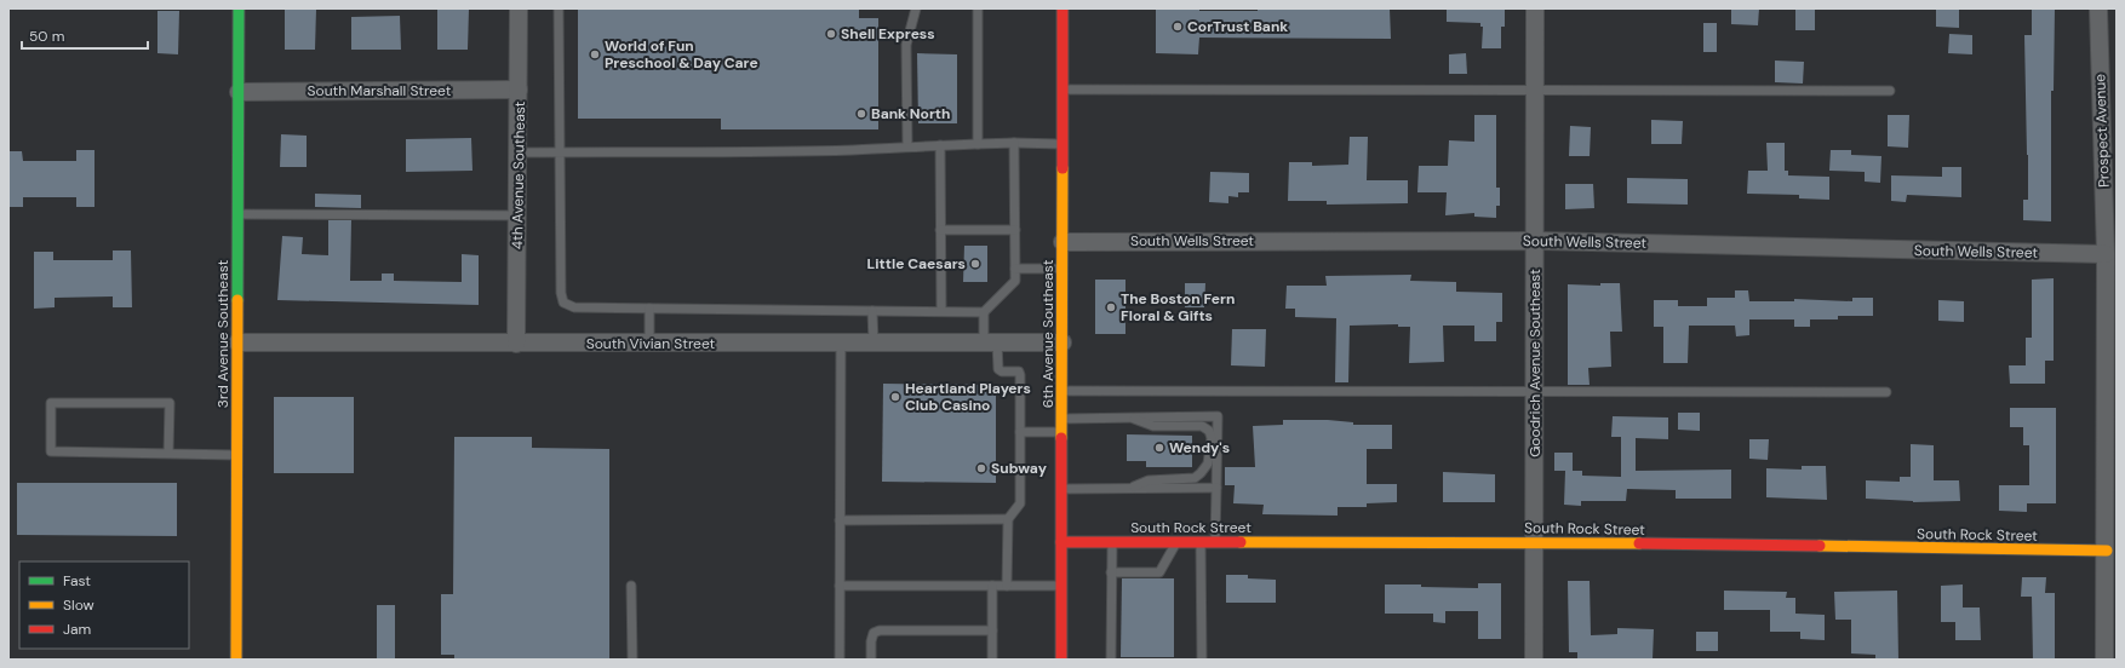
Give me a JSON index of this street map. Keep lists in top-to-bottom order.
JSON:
{
  "streets": {
    "main road": ["3rd Avenue Southeast", "6th Avenue Southeast", "South Rock Street"],
    "street": [
      "South Marshall Street",
      "Prospect Avenue",
      "4th Avenue Southeast",
      "South Wells Street",
      "South Vivian Street",
      "Goodrich Avenue Southeast"
    ]
  },
  "crossings": [
    ["South Marshall Street", "4th Avenue Southeast"],
    ["South Marshall Street", "3rd Avenue Southeast"],
    ["Prospect Avenue", "South Wells Street"],
    ["Prospect Avenue", "South Rock Street"],
    ["4th Avenue Southeast", "South Vivian Street"],
    ["South Wells Street", "6th Avenue Southeast"],
    ["South Wells Street", "Goodrich Avenue Southeast"],
    ["3rd Avenue Southeast", "South Vivian Street"],
    ["6th Avenue Southeast", "South Vivian Street"],
    ["6th Avenue Southeast", "South Rock Street"],
    ["Goodrich Avenue Southeast", "South Rock Street"]
  ],
  "places": [
    "CorTrust Bank",
    "Shell Express",
    "World of Fun Preschool & Day Care",
    "Bank North",
    "Little Caesars",
    "The Boston Fern Floral & Gifts",
    "Heartland Players Club Casino",
    "Wendy's",
    "Subway"
  ],
  "legend": ["Fast", "Slow", "Jam"],
  "scale_bar": "50 m"
}
